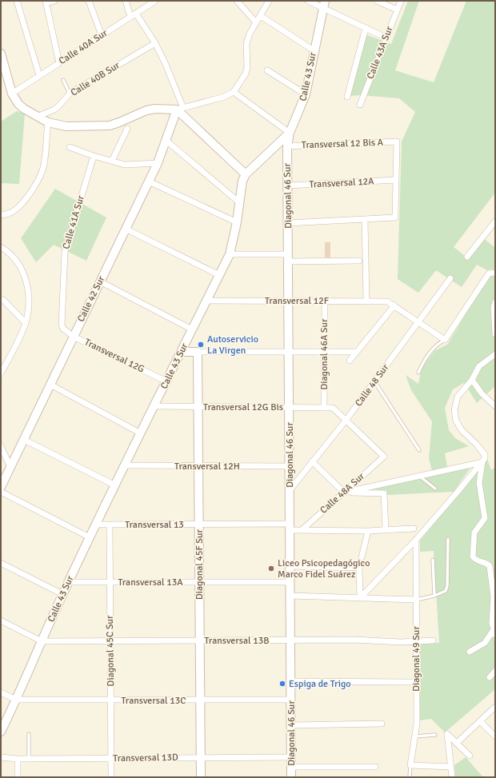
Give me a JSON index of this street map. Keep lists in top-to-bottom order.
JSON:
{
  "streets": {
    "street": [
      "Calle 40A Sur",
      "Calle 43A Sur",
      "Calle 43 Sur",
      "Calle 40B Sur",
      "Transversal 12 Bis A",
      "Transversal 12A",
      "Diagonal 46 Sur",
      "Calle 41A Sur",
      "Calle 42 Sur",
      "Transversal 12F",
      "Diagonal 46A Sur",
      "Transversal 12G",
      "Calle 48 Sur",
      "Transversal 12G Bis",
      "Transversal 12H",
      "Calle 48A Sur",
      "Transversal 13",
      "Diagonal 45F Sur",
      "Transversal 13A",
      "Transversal 13B",
      "Diagonal 45C Sur",
      "Diagonal 49 Sur",
      "Transversal 13C",
      "Transversal 13D"
    ]
  },
  "crossings": [
    ["Calle 43 Sur", "Transversal 12 Bis A"],
    ["Calle 43 Sur", "Diagonal 46 Sur"],
    ["Calle 43 Sur", "Transversal 12F"],
    ["Calle 43 Sur", "Transversal 12G"],
    ["Calle 43 Sur", "Transversal 12G Bis"],
    ["Calle 43 Sur", "Transversal 12H"],
    ["Calle 43 Sur", "Transversal 13"],
    ["Calle 43 Sur", "Transversal 13A"],
    ["Calle 43 Sur", "Transversal 13B"],
    ["Calle 43 Sur", "Transversal 13C"],
    ["Transversal 12 Bis A", "Transversal 12A"],
    ["Transversal 12 Bis A", "Diagonal 46 Sur"],
    ["Transversal 12A", "Diagonal 46 Sur"],
    ["Diagonal 46 Sur", "Transversal 12F"],
    ["Diagonal 46 Sur", "Calle 48 Sur"],
    ["Diagonal 46 Sur", "Transversal 12G Bis"],
    ["Diagonal 46 Sur", "Transversal 12H"],
    ["Diagonal 46 Sur", "Transversal 13"],
    ["Diagonal 46 Sur", "Transversal 13A"],
    ["Diagonal 46 Sur", "Transversal 13B"],
    ["Diagonal 46 Sur", "Transversal 13C"],
    ["Diagonal 46 Sur", "Transversal 13D"],
    ["Calle 41A Sur", "Transversal 12G"],
    ["Calle 42 Sur", "Transversal 12G"],
    ["Transversal 12F", "Diagonal 46A Sur"],
    ["Diagonal 46A Sur", "Transversal 12G Bis"],
    ["Calle 48 Sur", "Transversal 12G Bis"],
    ["Calle 48 Sur", "Calle 48A Sur"],
    ["Transversal 12G Bis", "Calle 48A Sur"],
    ["Transversal 12G Bis", "Diagonal 45F Sur"],
    ["Transversal 12H", "Diagonal 45F Sur"],
    ["Calle 48A Sur", "Transversal 13"],
    ["Transversal 13", "Diagonal 45F Sur"],
    ["Transversal 13", "Diagonal 45C Sur"],
    ["Diagonal 45F Sur", "Transversal 13A"],
    ["Diagonal 45F Sur", "Transversal 13B"],
    ["Diagonal 45F Sur", "Transversal 13C"],
    ["Diagonal 45F Sur", "Transversal 13D"],
    ["Transversal 13A", "Diagonal 45C Sur"],
    ["Transversal 13B", "Diagonal 45C Sur"],
    ["Transversal 13B", "Diagonal 49 Sur"],
    ["Diagonal 45C Sur", "Transversal 13C"],
    ["Diagonal 45C Sur", "Transversal 13D"]
  ],
  "places": ["Autoservicio La Virgen", "Liceo Psicopedagógico Marco Fidel Suárez", "Espiga de Trigo"]
}
